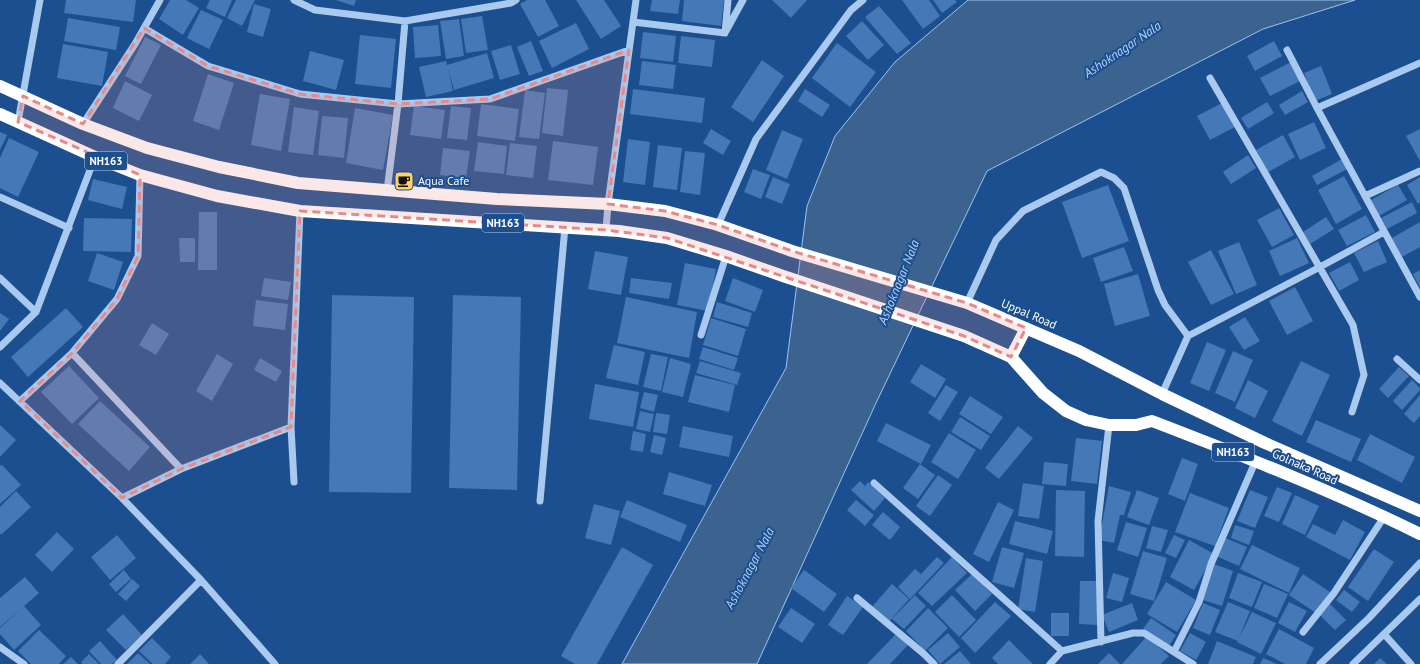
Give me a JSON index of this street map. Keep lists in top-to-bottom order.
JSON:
{
  "streets": {
    "highway": ["NH163", "Uppal Road", "Golnaka Road"]
  },
  "crossings": [
    ["NH163", "Uppal Road"],
    ["NH163", "Golnaka Road"],
    ["Uppal Road", "Golnaka Road"]
  ],
  "water": ["Ashoknagar Nala"],
  "places": {
    "cafe": ["Aqua Cafe"]
  }
}
